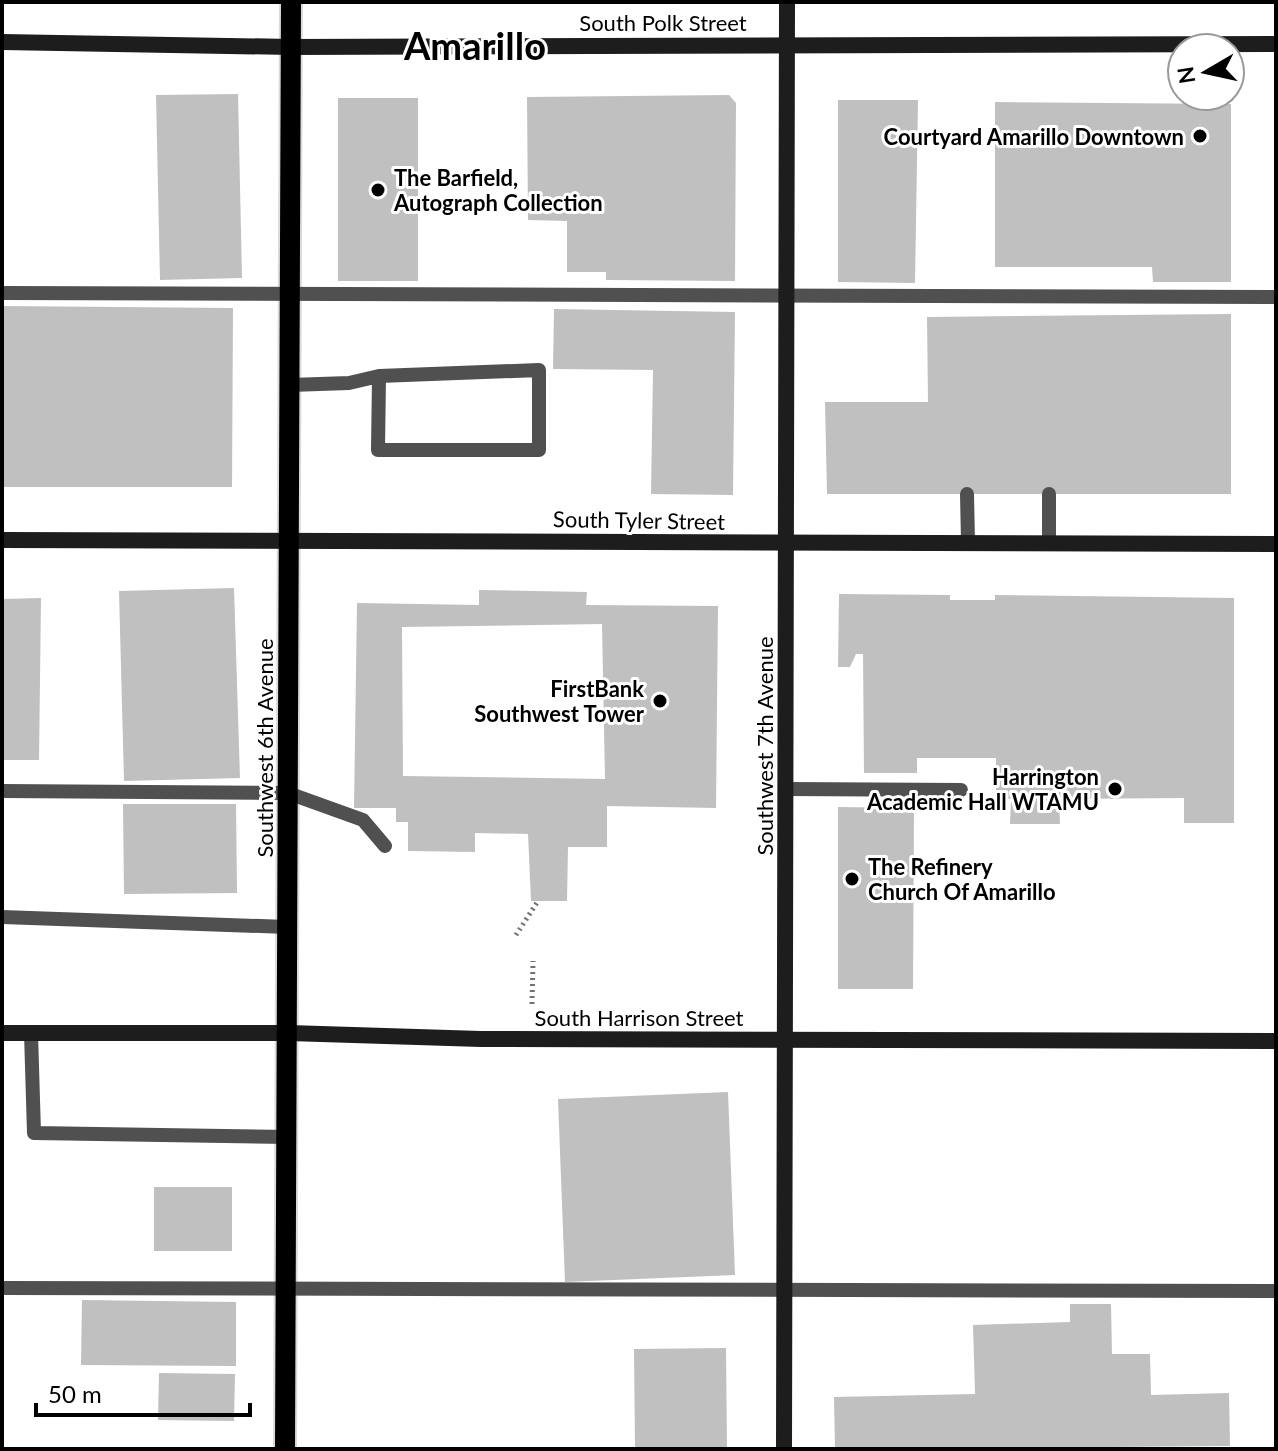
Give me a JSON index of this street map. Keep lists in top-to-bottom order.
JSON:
{
  "streets": {
    "main road": ["Southwest 6th Avenue"],
    "street": [
      "South Polk Street",
      "South Tyler Street",
      "Southwest 7th Avenue",
      "South Harrison Street"
    ]
  },
  "crossings": [
    ["South Polk Street", "Southwest 7th Avenue"],
    ["South Polk Street", "Southwest 6th Avenue"],
    ["South Tyler Street", "Southwest 7th Avenue"],
    ["South Tyler Street", "Southwest 6th Avenue"],
    ["Southwest 7th Avenue", "South Harrison Street"],
    ["Southwest 6th Avenue", "South Harrison Street"]
  ],
  "districts": ["Amarillo"],
  "places": [
    "Courtyard Amarillo Downtown",
    "The Barfield, Autograph Collection",
    "FirstBank Southwest Tower",
    "Harrington Academic Hall WTAMU",
    "The Refinery Church Of Amarillo"
  ],
  "scale_bar": "50 m",
  "north": "left"
}
